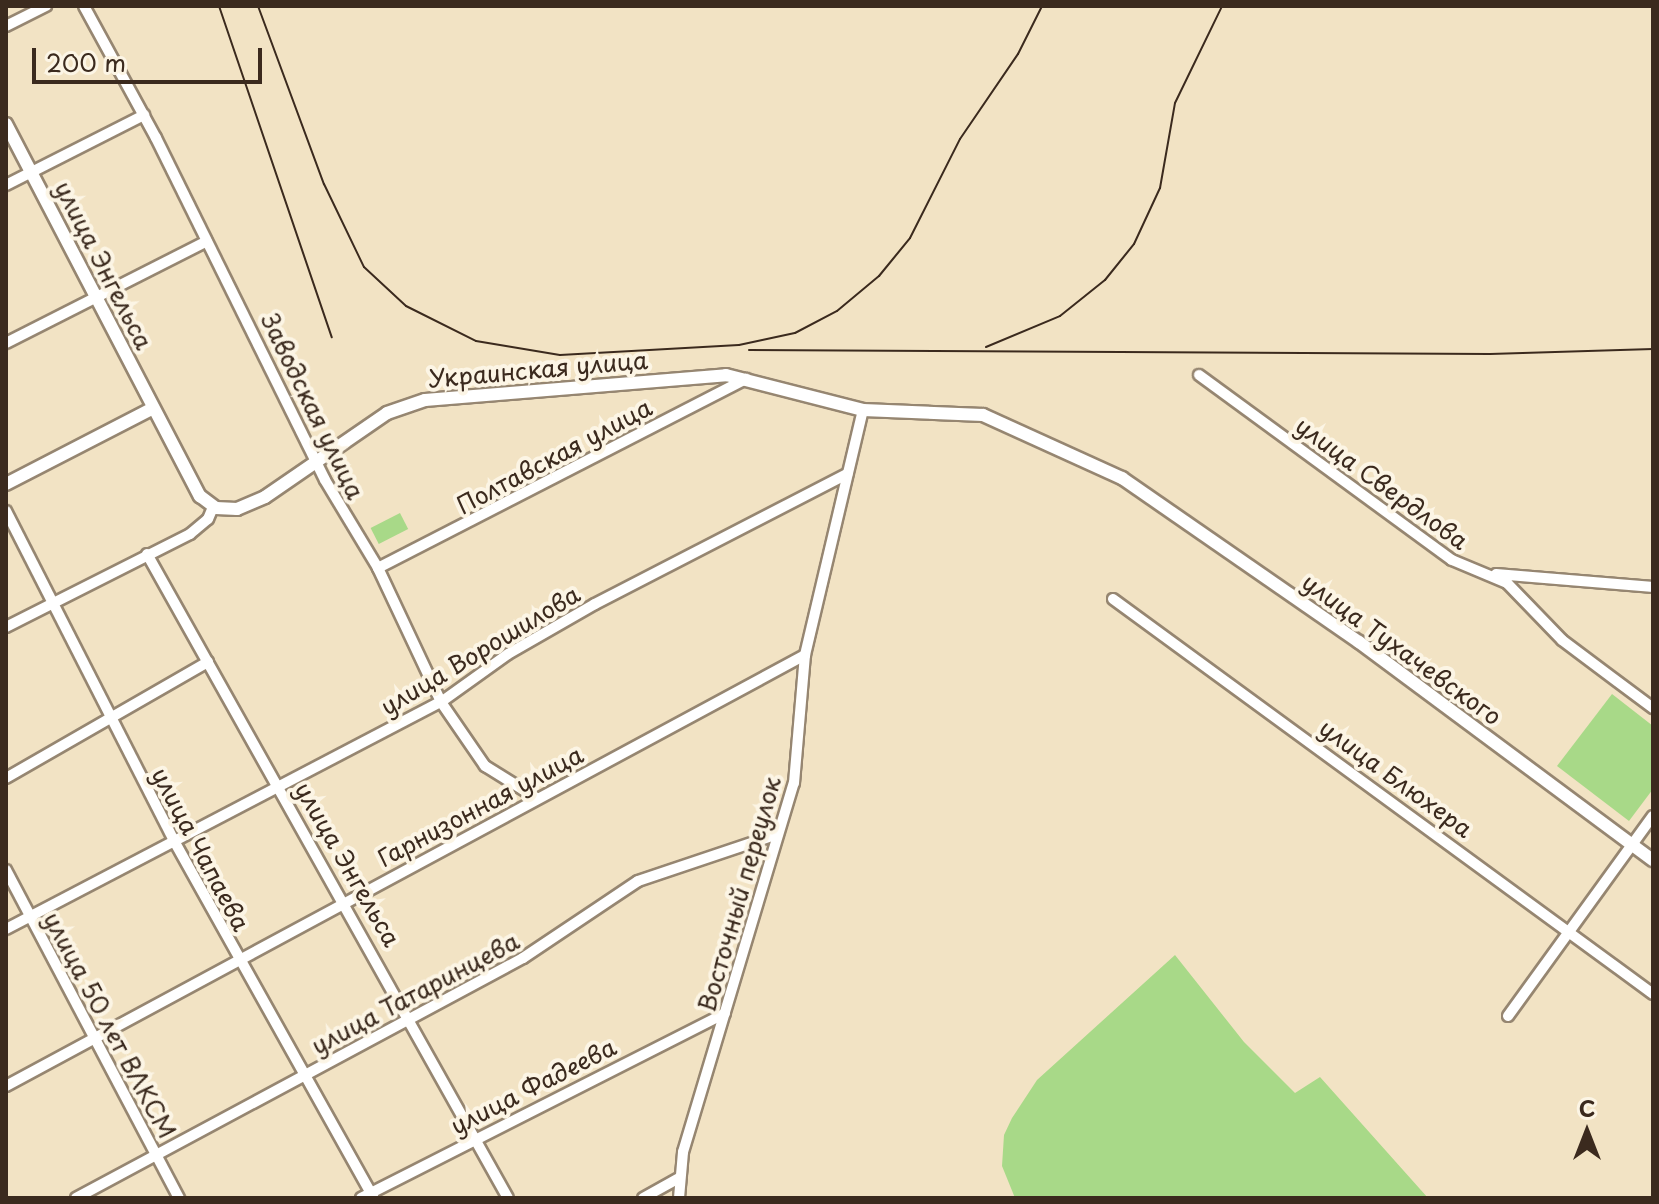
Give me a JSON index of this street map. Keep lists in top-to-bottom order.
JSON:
{
  "streets": {
    "main road": ["улица Энгельса", "Украинская улица", "улица Тухачевского"],
    "street": [
      "Заводская улица",
      "Полтавская улица",
      "улица Свердлова",
      "улица Ворошилова",
      "улица Блюхера",
      "Гарнизонная улица",
      "улица Чапаева",
      "Восточный переулок",
      "улица Татаринцева",
      "улица 50 лет ВЛКСМ",
      "улица Фадеева"
    ]
  },
  "crossings": [
    ["улица Энгельса", "Украинская улица"],
    ["улица Энгельса", "улица Ворошилова"],
    ["улица Энгельса", "Гарнизонная улица"],
    ["улица Энгельса", "улица Татаринцева"],
    ["улица Энгельса", "улица Фадеева"],
    ["Украинская улица", "Заводская улица"],
    ["Украинская улица", "Полтавская улица"],
    ["Украинская улица", "улица Тухачевского"],
    ["Украинская улица", "Восточный переулок"],
    ["Заводская улица", "Полтавская улица"],
    ["Заводская улица", "улица Ворошилова"],
    ["Заводская улица", "Гарнизонная улица"],
    ["улица Ворошилова", "улица Чапаева"],
    ["улица Ворошилова", "Восточный переулок"],
    ["улица Ворошилова", "улица 50 лет ВЛКСМ"],
    ["Гарнизонная улица", "улица Чапаева"],
    ["Гарнизонная улица", "Восточный переулок"],
    ["Гарнизонная улица", "улица 50 лет ВЛКСМ"],
    ["улица Чапаева", "улица Татаринцева"],
    ["улица Чапаева", "улица Фадеева"],
    ["Восточный переулок", "улица Татаринцева"],
    ["Восточный переулок", "улица Фадеева"],
    ["улица Татаринцева", "улица 50 лет ВЛКСМ"]
  ],
  "scale_bar": "200 m",
  "north": "top"
}
